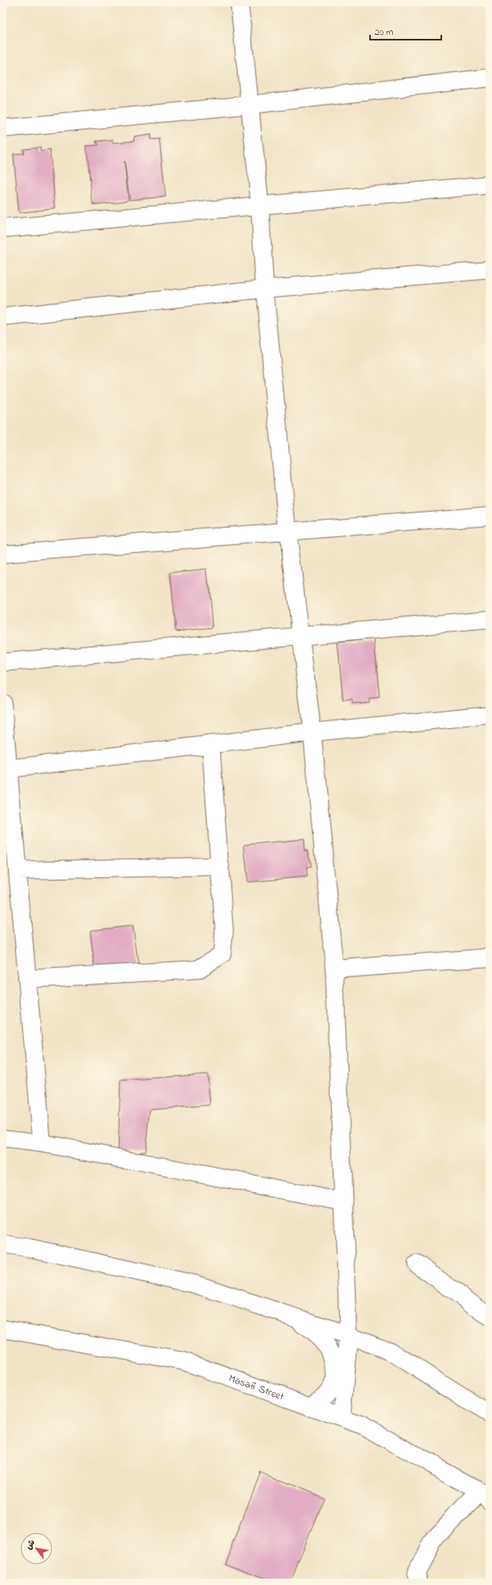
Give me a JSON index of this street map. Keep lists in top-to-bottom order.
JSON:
{
  "streets": {
    "street": ["Masafi Street"]
  },
  "scale_bar": "20 m",
  "north": "top left"
}
